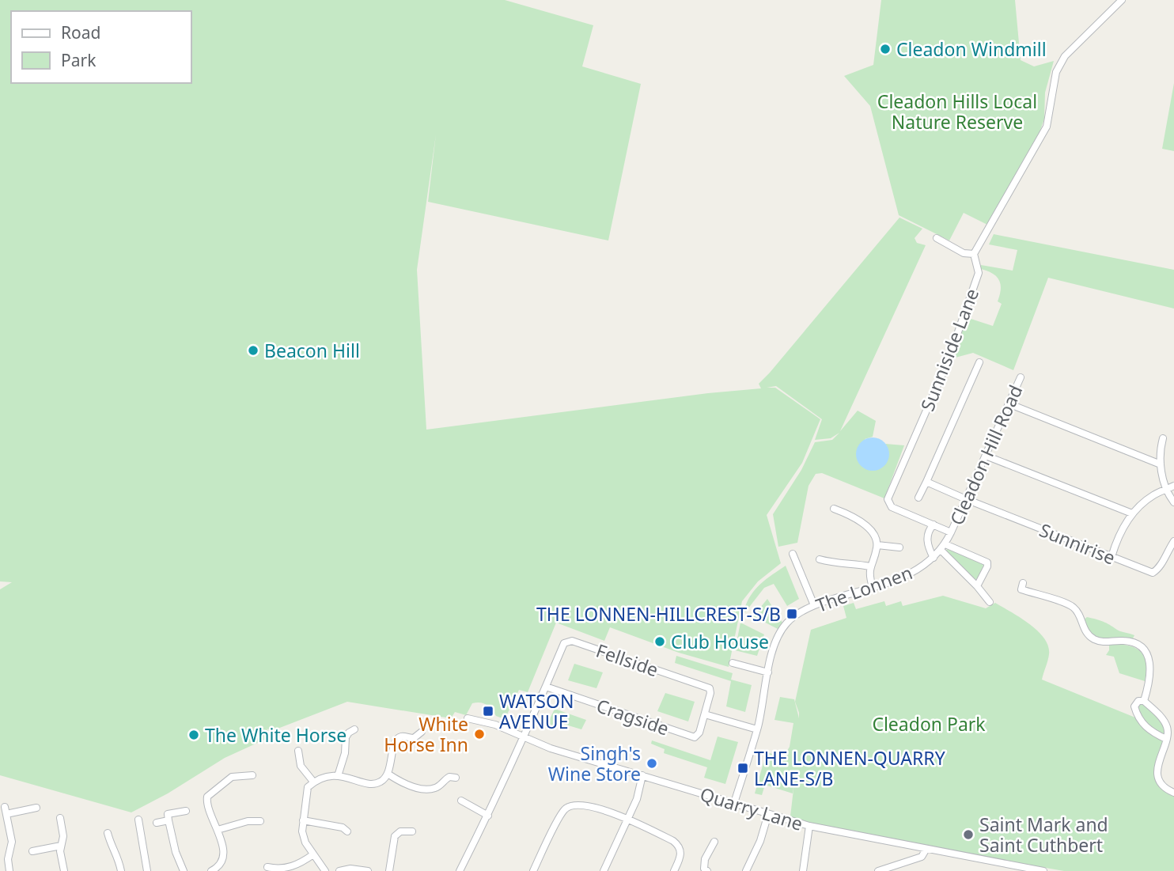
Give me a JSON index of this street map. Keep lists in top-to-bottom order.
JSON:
{
  "streets": {
    "street": [
      "Sunniside Lane",
      "Cleadon Hill Road",
      "Sunnirise",
      "The Lonnen",
      "Fellside",
      "Cragside",
      "Quarry Lane"
    ]
  },
  "crossings": [
    ["Sunniside Lane", "Cleadon Hill Road"],
    ["Sunniside Lane", "The Lonnen"],
    ["Cleadon Hill Road", "Sunnirise"],
    ["Cleadon Hill Road", "The Lonnen"],
    ["The Lonnen", "Quarry Lane"],
    ["Fellside", "Cragside"]
  ],
  "parks": ["Cleadon Hills Local Nature Reserve", "Cleadon Park"],
  "places": {
    "other": [
      "Cleadon Windmill",
      "Beacon Hill",
      "Club House",
      "White Horse Inn",
      "The White Horse",
      "Singh's Wine Store",
      "Saint Mark and Saint Cuthbert"
    ],
    "transit": ["THE LONNEN-HILLCREST-S/B", "WATSON AVENUE", "THE LONNEN-QUARRY LANE-S/B"]
  },
  "legend": ["Road", "Park"]
}
